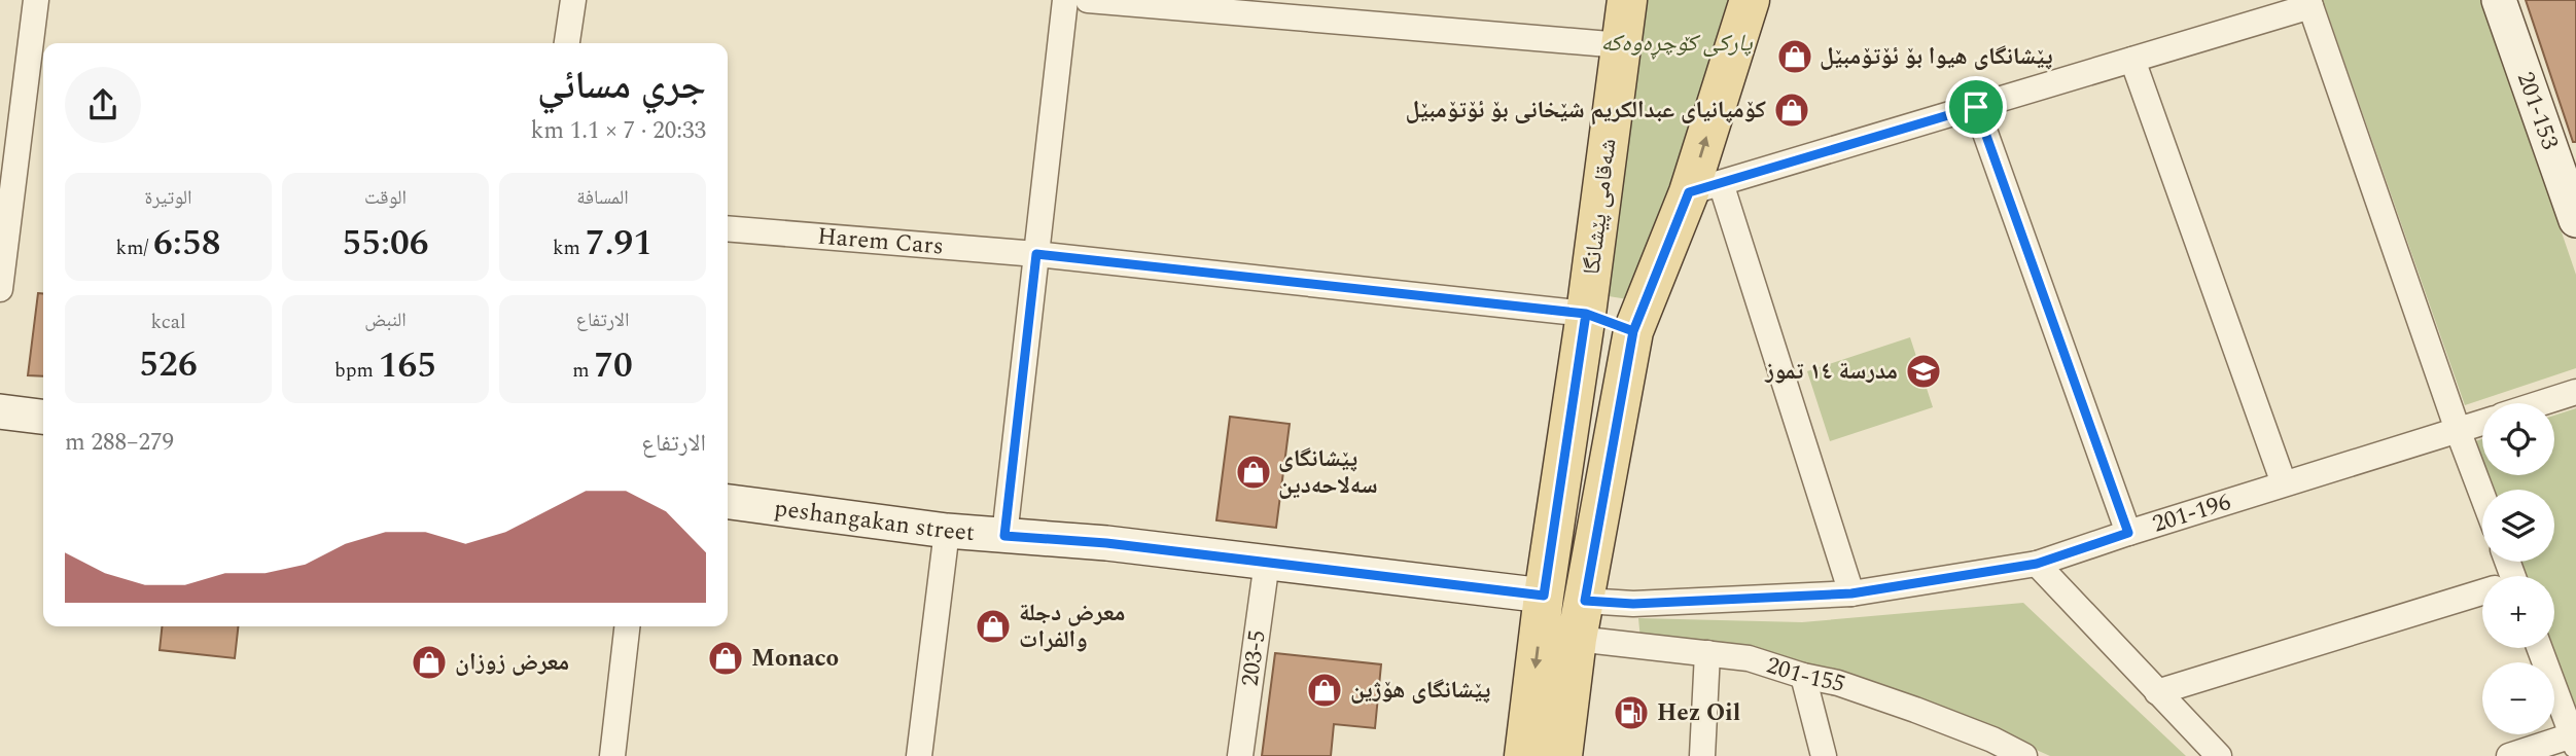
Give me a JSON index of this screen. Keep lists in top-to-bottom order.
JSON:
{
  "streets": {
    "main road": ["شەقامی پێشانگا"],
    "street": [
      "201-153",
      "Harem Cars",
      "201-196",
      "peshangakan street",
      "203-5",
      "201-155"
    ]
  },
  "crossings": [
    ["شەقامی پێشانگا", "Harem Cars"],
    ["شەقامی پێشانگا", "peshangakan street"],
    ["peshangakan street", "203-5"]
  ],
  "parks": ["پارکی کۆچڕەوەکە"],
  "places": {
    "shop": [
      "پێشانگای هیوا بۆ ئۆتۆمبێل",
      "کۆمپانیای عبدالكريم شێخانی بۆ ئۆتۆمبێل",
      "پێشانگای سەلاحەدین",
      "معرض دجلة والفرات",
      "Monaco",
      "معرض زوزان",
      "پێشانگای هۆژین"
    ],
    "school or university": ["مدرسة ١٤ تموز"],
    "fuel station": ["Hez Oil"]
  },
  "page": {
    "heading": ["جري مسائي", "20:33 · 7 × 1.1 km"],
    "stats": [
      ["المسافة", "7.91 km"],
      ["الوقت", "55:06"],
      ["الوتيرة", "6:58 /km"],
      ["الارتفاع", "70 m"],
      ["النبض", "165 bpm"],
      ["kcal", "526"]
    ],
    "map_buttons": ["+", "−"],
    "chart": ["الارتفاع", "279–288 m"]
  }
}
